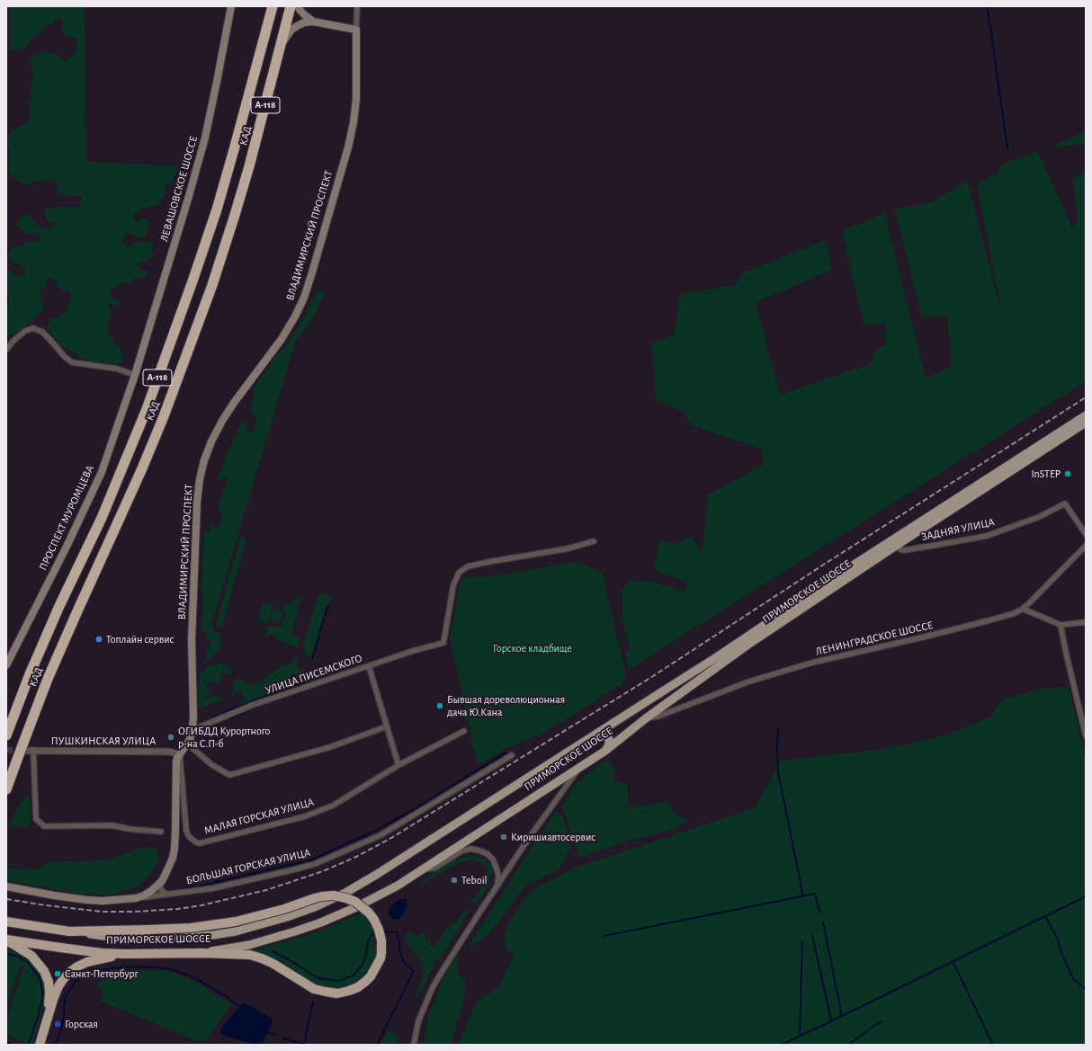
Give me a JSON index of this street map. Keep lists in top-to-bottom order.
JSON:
{
  "streets": {
    "highway": ["А-118", "КАД", "ПРИМОРСКОЕ ШОССЕ"],
    "main road": [
      "ЛЕВАШОВСКОЕ ШОССЕ",
      "ВЛАДИМИРСКИЙ ПРОСПЕКТ",
      "ПРОСПЕКТ МУРОМЦЕВА",
      "БОЛЬШАЯ ГОРСКАЯ УЛИЦА"
    ],
    "street": [
      "ЗАДНЯЯ УЛИЦА",
      "ЛЕНИНГРАДСКОЕ ШОССЕ",
      "УЛИЦА ПИСЕМСКОГО",
      "ПУШКИНСКАЯ УЛИЦА",
      "МАЛАЯ ГОРСКАЯ УЛИЦА"
    ]
  },
  "crossings": [
    ["КАД", "ПУШКИНСКАЯ УЛИЦА"],
    ["ЛЕВАШОВСКОЕ ШОССЕ", "ПРОСПЕКТ МУРОМЦЕВА"],
    ["ВЛАДИМИРСКИЙ ПРОСПЕКТ", "УЛИЦА ПИСЕМСКОГО"],
    ["ВЛАДИМИРСКИЙ ПРОСПЕКТ", "ПУШКИНСКАЯ УЛИЦА"],
    ["ВЛАДИМИРСКИЙ ПРОСПЕКТ", "МАЛАЯ ГОРСКАЯ УЛИЦА"],
    ["ВЛАДИМИРСКИЙ ПРОСПЕКТ", "БОЛЬШАЯ ГОРСКАЯ УЛИЦА"],
    ["ЗАДНЯЯ УЛИЦА", "ПРИМОРСКОЕ ШОССЕ"],
    ["ПРИМОРСКОЕ ШОССЕ", "ЛЕНИНГРАДСКОЕ ШОССЕ"],
    ["ПУШКИНСКАЯ УЛИЦА", "МАЛАЯ ГОРСКАЯ УЛИЦА"]
  ],
  "parks": ["Горское кладбище"],
  "places": [
    "InSTEP",
    "Топлайн сервис",
    "Бывшая дореволюционная дача Ю.Кана",
    "ОГИБДД Курортного р-на С.П-б",
    "Киришиавтосервис",
    "Teboil",
    "Санкт-Петербург",
    "Горская"
  ]
}
